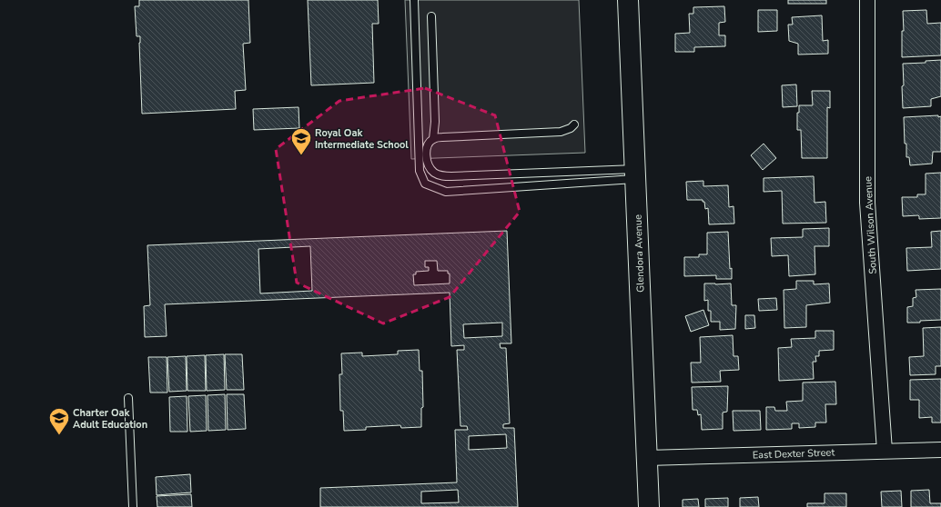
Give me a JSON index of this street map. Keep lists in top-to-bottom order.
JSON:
{
  "streets": {
    "street": ["South Wilson Avenue", "Glendora Avenue", "East Dexter Street"]
  },
  "crossings": [
    ["South Wilson Avenue", "East Dexter Street"],
    ["Glendora Avenue", "East Dexter Street"]
  ],
  "places": {
    "school or university": ["Royal Oak Intermediate School", "Charter Oak Adult Education"]
  }
}
